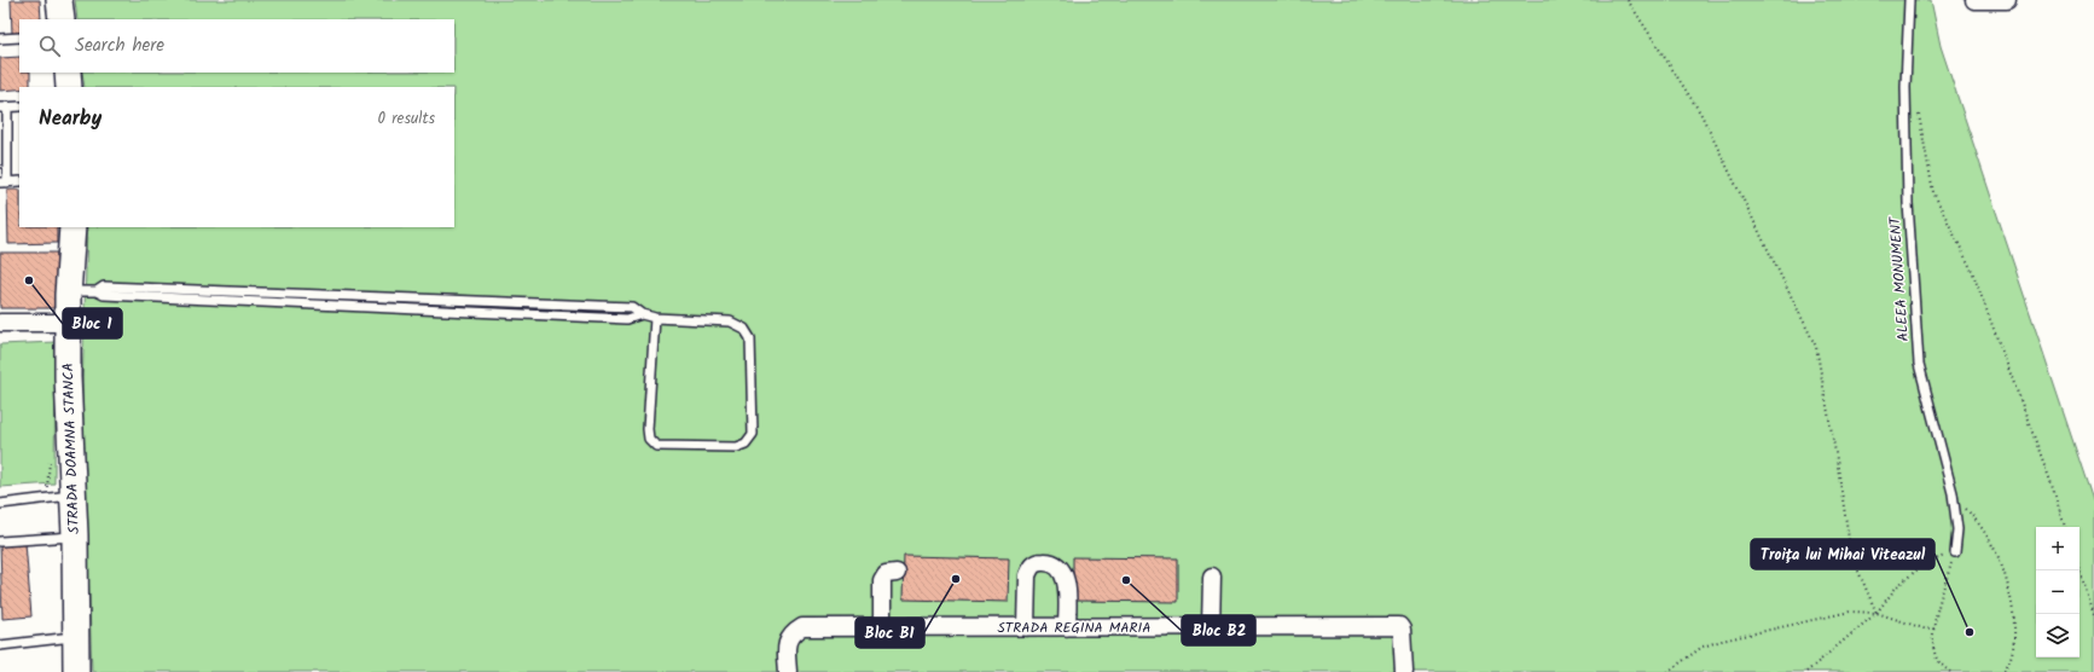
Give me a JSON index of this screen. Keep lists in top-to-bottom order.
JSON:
{
  "streets": {
    "street": ["STRADA DOAMNA STANCA", "STRADA REGINA MARIA"],
    "lane": ["ALEEA MONUMENT"]
  },
  "places": [
    "Bloc 1",
    "Bloc B1",
    "Bloc B2",
    "Troița lui Mihai Viteazul"
  ],
  "page": {
    "search": "Search here",
    "heading": ["Nearby", "0 results"],
    "map_buttons": ["+", "−"]
  }
}
